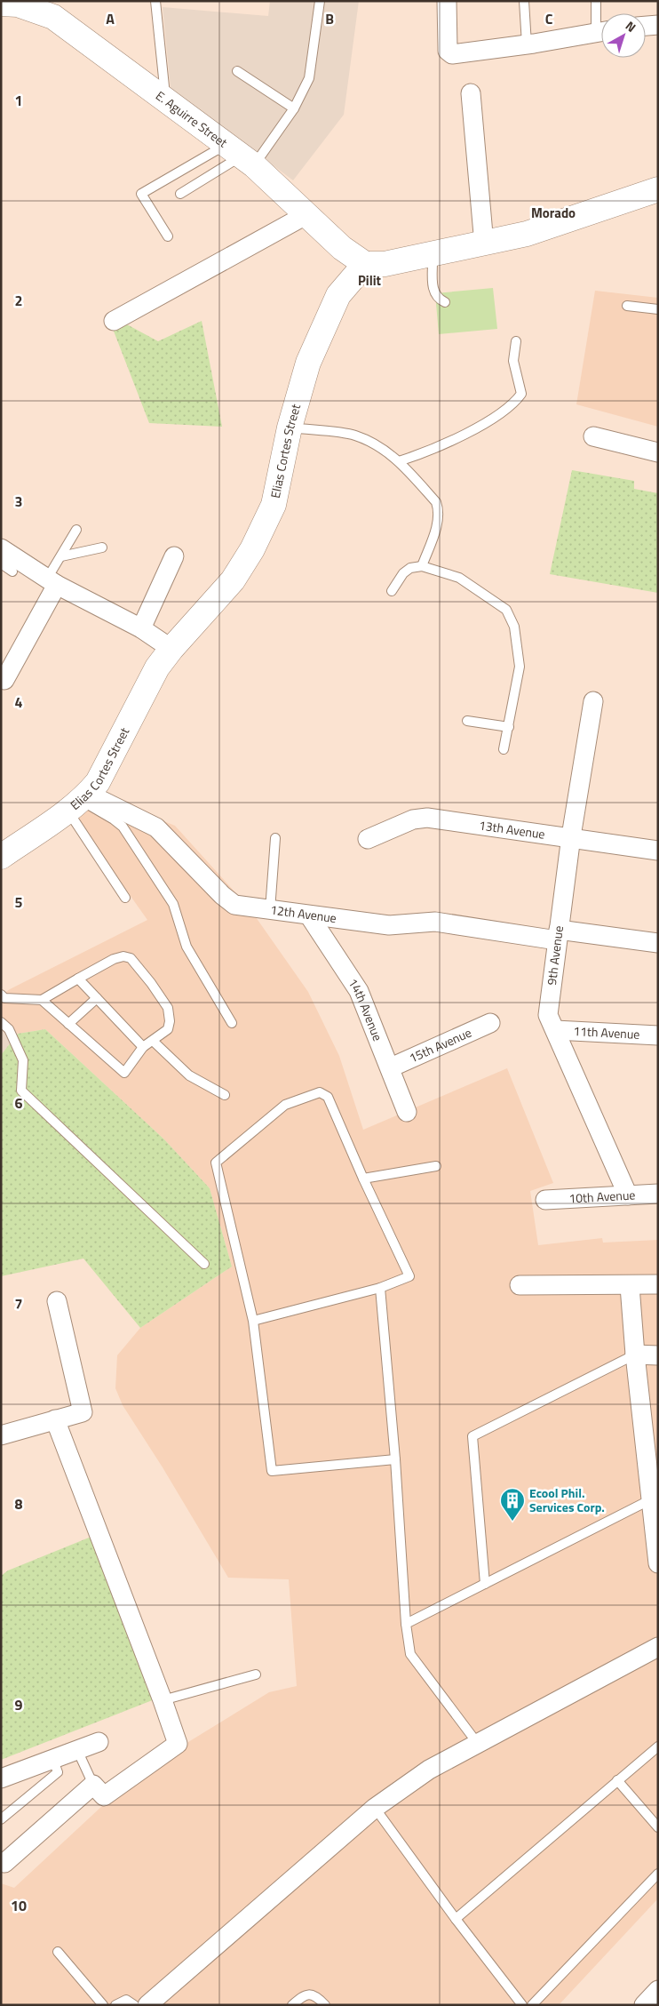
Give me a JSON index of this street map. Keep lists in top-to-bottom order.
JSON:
{
  "streets": {
    "street": [
      "E. Aguirre Street",
      "Elias Cortes Street",
      "13th Avenue",
      "12th Avenue",
      "9th Avenue",
      "14th Avenue",
      "11th Avenue",
      "15th Avenue",
      "10th Avenue"
    ]
  },
  "crossings": [
    ["E. Aguirre Street", "Elias Cortes Street"],
    ["Elias Cortes Street", "12th Avenue"],
    ["13th Avenue", "9th Avenue"],
    ["12th Avenue", "9th Avenue"],
    ["12th Avenue", "14th Avenue"],
    ["9th Avenue", "11th Avenue"],
    ["9th Avenue", "10th Avenue"],
    ["14th Avenue", "15th Avenue"]
  ],
  "districts": ["Morado", "Pilit"],
  "places": {
    "building": ["Ecool Phil. Services Corp."]
  },
  "north": "top right",
  "grid": {
    "columns": ["A", "B", "C"],
    "rows": [
      "1",
      "2",
      "3",
      "4",
      "5",
      "6",
      "7",
      "8",
      "9",
      "10"
    ]
  }
}
